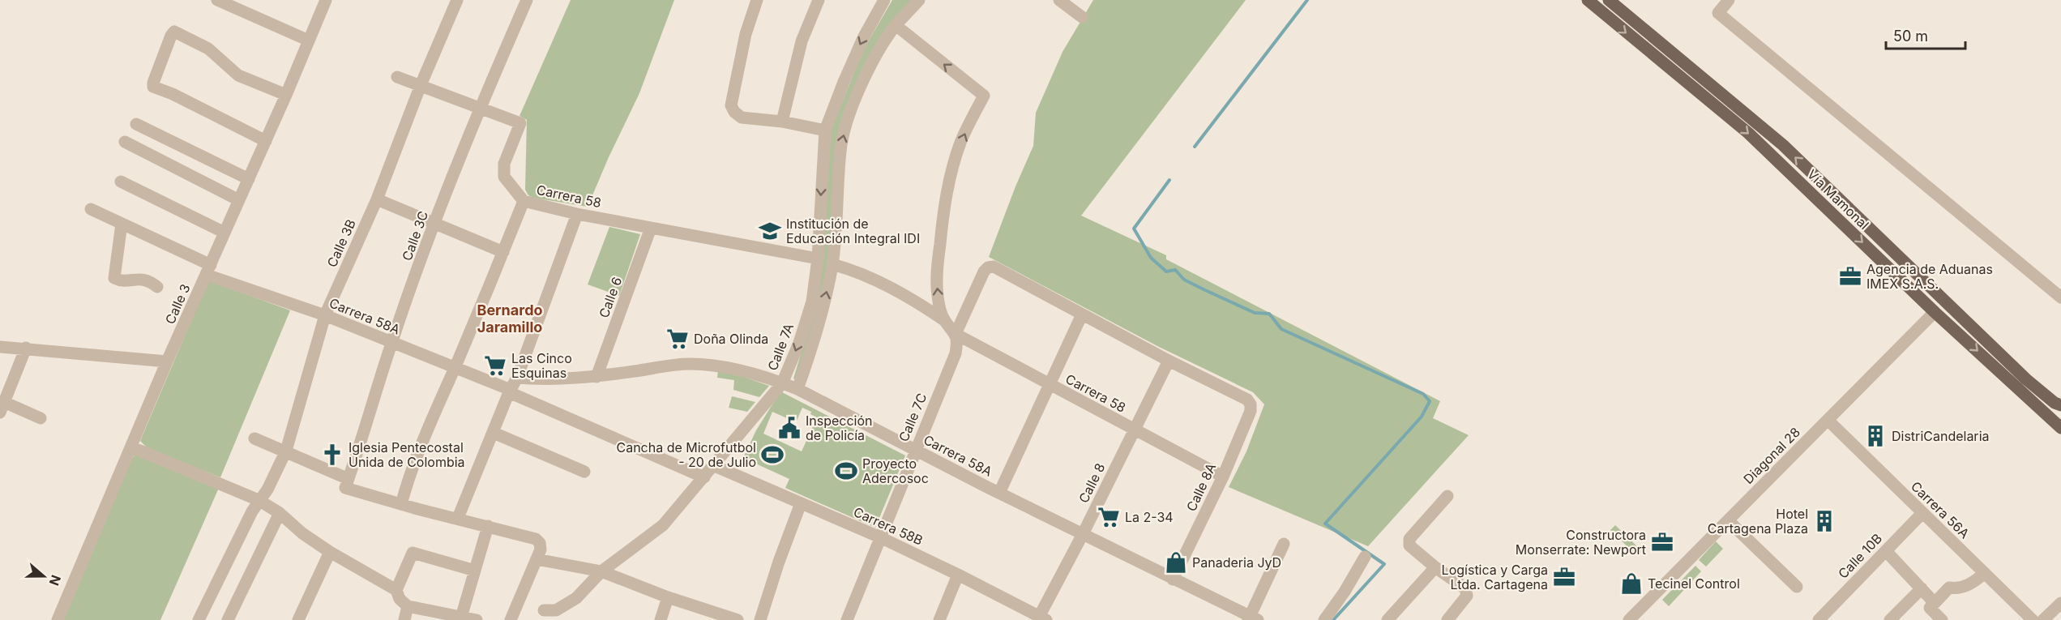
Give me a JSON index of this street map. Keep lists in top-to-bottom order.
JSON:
{
  "streets": {
    "main road": ["Vía Mamonal"],
    "street": [
      "Carrera 58",
      "Calle 3C",
      "Calle 3B",
      "Calle 6",
      "Calle 3",
      "Carrera 58A",
      "Calle 7A",
      "Calle 7C",
      "Diagonal 28",
      "Calle 8",
      "Calle 8A",
      "Carrera 56A",
      "Carrera 58B",
      "Calle 10B"
    ]
  },
  "crossings": [
    ["Carrera 58", "Calle 3C"],
    ["Carrera 58", "Calle 3B"],
    ["Carrera 58", "Calle 6"],
    ["Carrera 58", "Calle 7A"],
    ["Carrera 58", "Calle 7C"],
    ["Carrera 58", "Calle 8"],
    ["Carrera 58", "Calle 8A"],
    ["Vía Mamonal", "Diagonal 28"],
    ["Calle 3C", "Carrera 58A"],
    ["Calle 3B", "Carrera 58A"],
    ["Calle 6", "Carrera 58A"],
    ["Calle 3", "Carrera 58A"],
    ["Carrera 58A", "Calle 7A"],
    ["Carrera 58A", "Calle 7C"],
    ["Carrera 58A", "Calle 8"],
    ["Carrera 58A", "Calle 8A"],
    ["Calle 7A", "Carrera 58B"],
    ["Calle 7C", "Carrera 58B"],
    ["Diagonal 28", "Carrera 56A"],
    ["Calle 8", "Calle 8A"],
    ["Calle 8", "Carrera 58B"],
    ["Carrera 56A", "Calle 10B"]
  ],
  "districts": ["Bernardo Jaramillo"],
  "places": {
    "school or university": ["Institución de Educación Integral IDI"],
    "office": ["Agencia de Aduanas IMEX S.A.S.", "Constructora Monserrate: Newport", "Logística y Carga Ltda. Cartagena"],
    "supermarket": ["Doña Olinda", "Las Cinco Esquinas", "La 2-34"],
    "public building": ["Inspección de Policía"],
    "building": ["DistriCandelaria", "Hotel Cartagena Plaza"],
    "church": ["Iglesia Pentecostal Unida de Colombia"],
    "sports": ["Cancha de Microfutbol - 20 de Julio", "Proyecto Adercosoc"],
    "shop": ["Panaderia JyD", "Tecinel Control"]
  },
  "scale_bar": "50 m",
  "north": "right"
}
